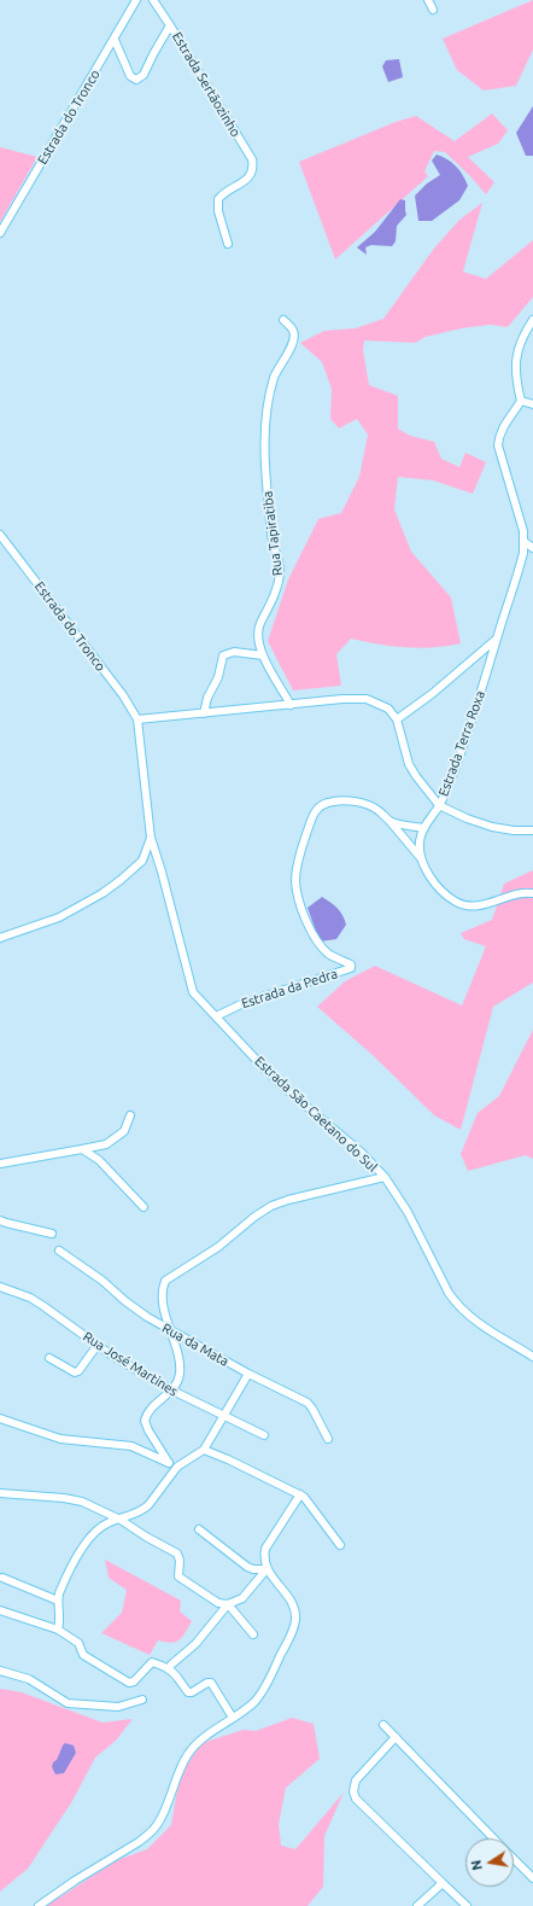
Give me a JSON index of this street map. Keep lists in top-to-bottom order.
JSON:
{
  "streets": {
    "street": [
      "Estrada Sertãozinho",
      "Estrada do Tronco",
      "Rua Tapiratiba",
      "Estrada Terra Roxa",
      "Estrada da Pedra",
      "Estrada São Caetano do Sul",
      "Rua da Mata",
      "Rua José Martines"
    ]
  },
  "crossings": [
    ["Estrada da Pedra", "Estrada São Caetano do Sul"]
  ],
  "north": "left"
}
